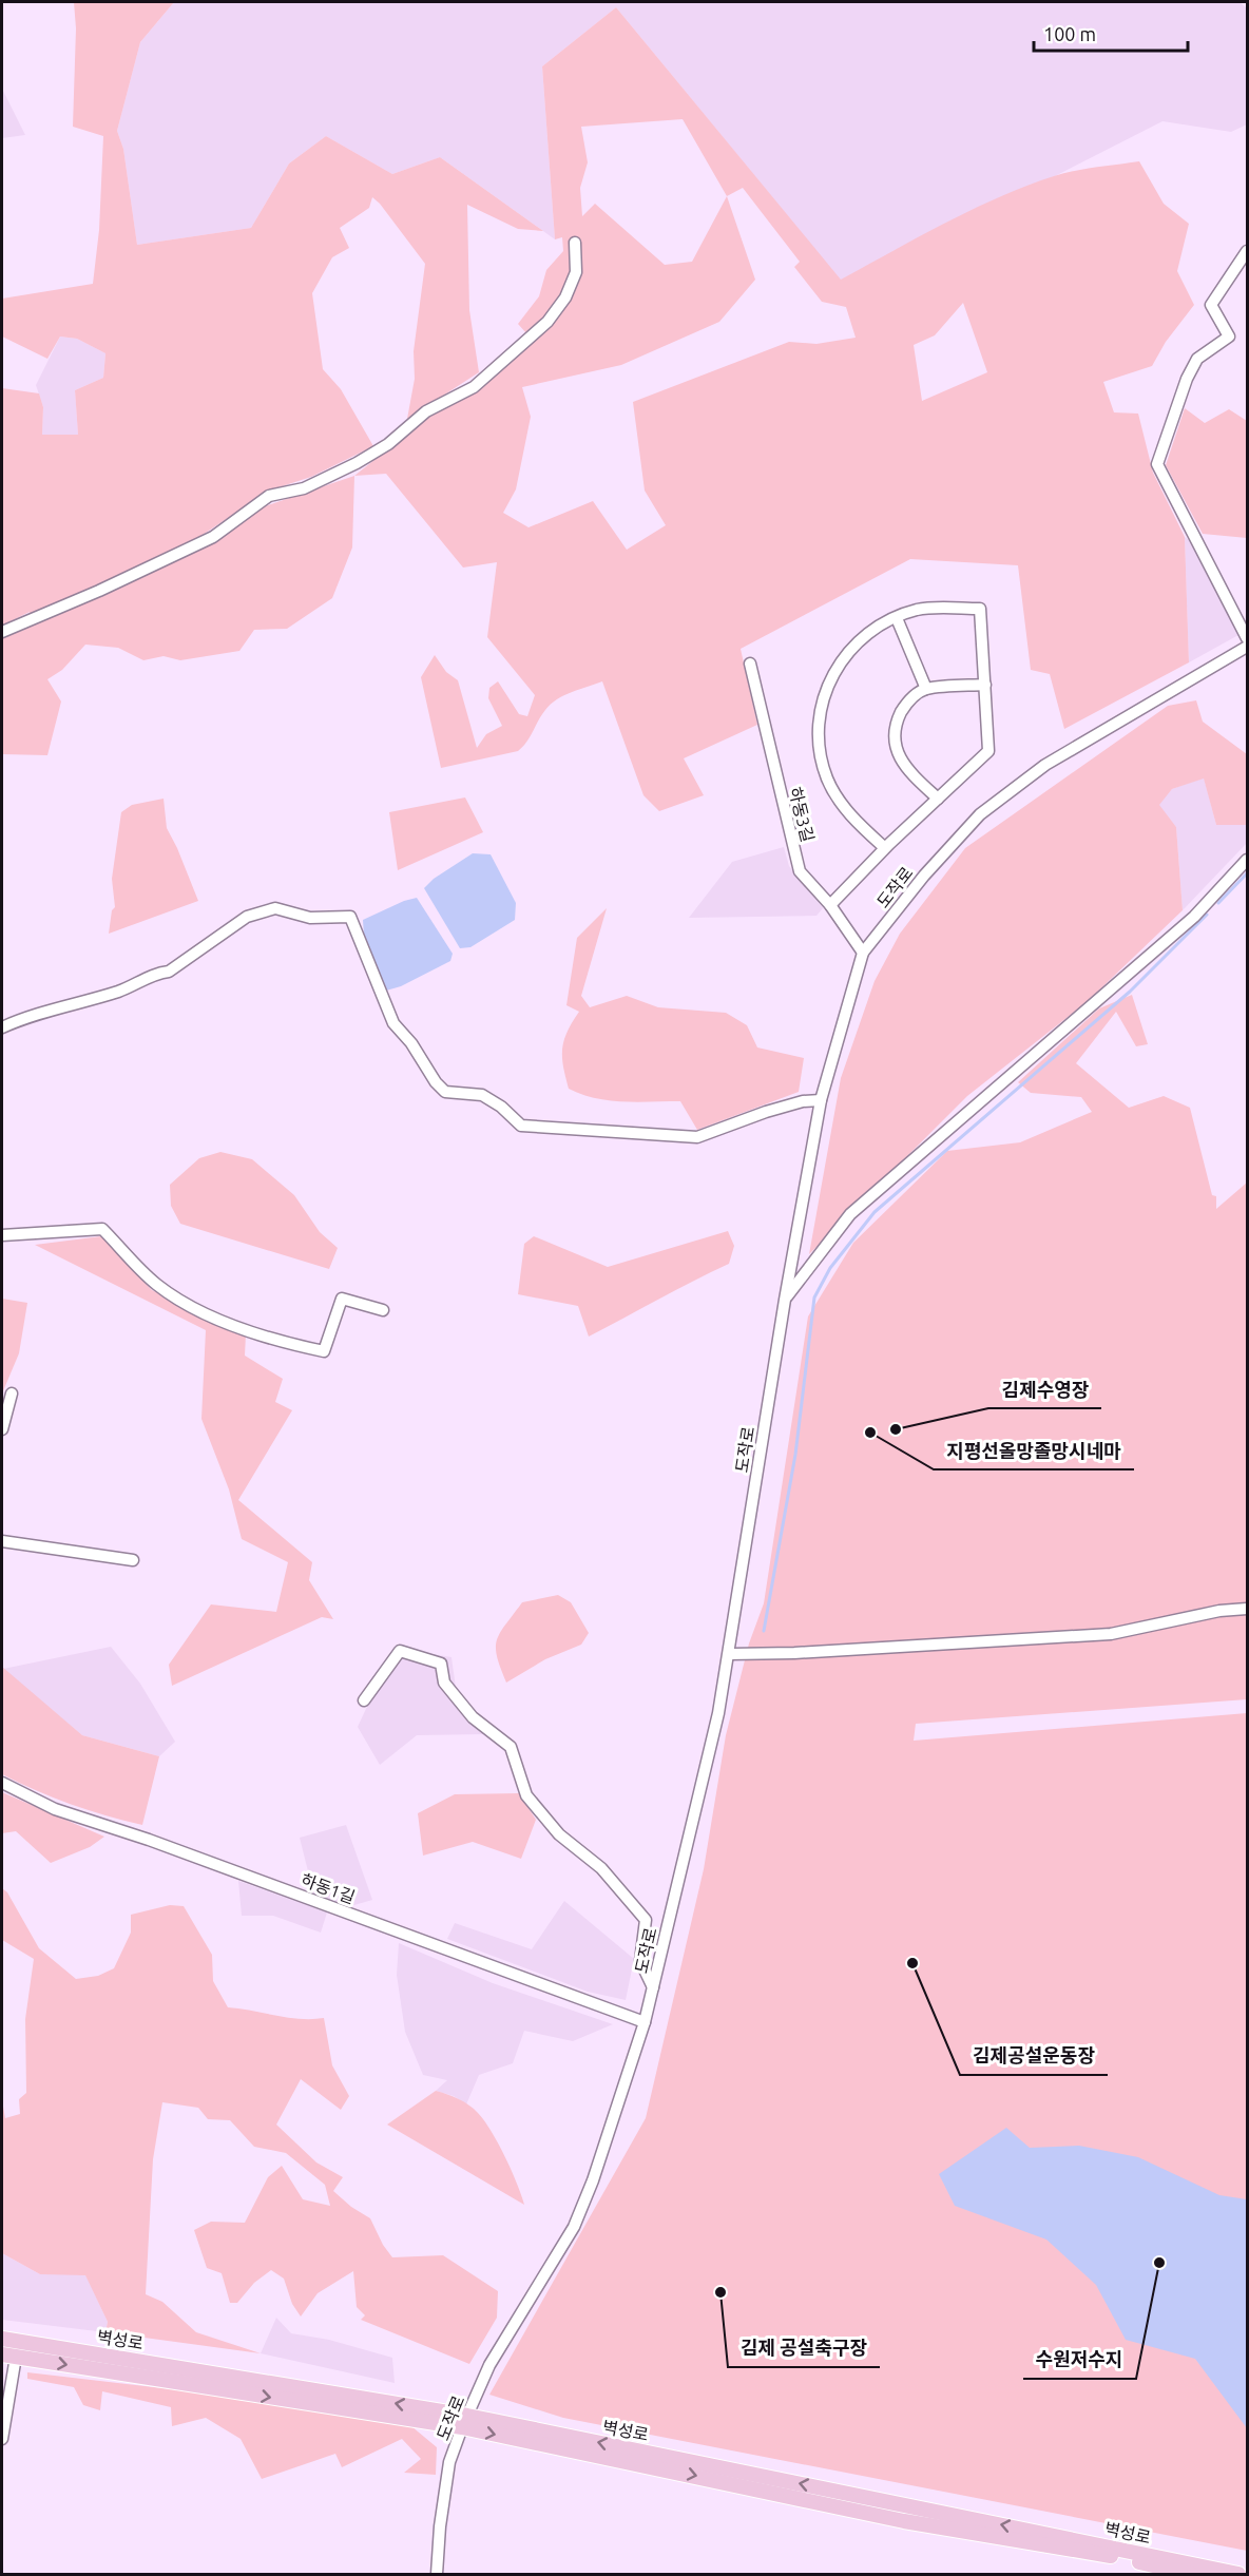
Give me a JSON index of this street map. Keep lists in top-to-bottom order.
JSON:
{
  "streets": {
    "main road": ["벽성로"],
    "street": ["하동3길", "도작로", "하동1길"]
  },
  "crossings": [
    ["하동3길", "도작로"],
    ["도작로", "하동1길"],
    ["도작로", "벽성로"]
  ],
  "places": [
    "김제수영장",
    "지평선올망졸망시네마",
    "김제공설운동장",
    "수원저수지",
    "김제 공설축구장"
  ],
  "scale_bar": "100 m"
}
